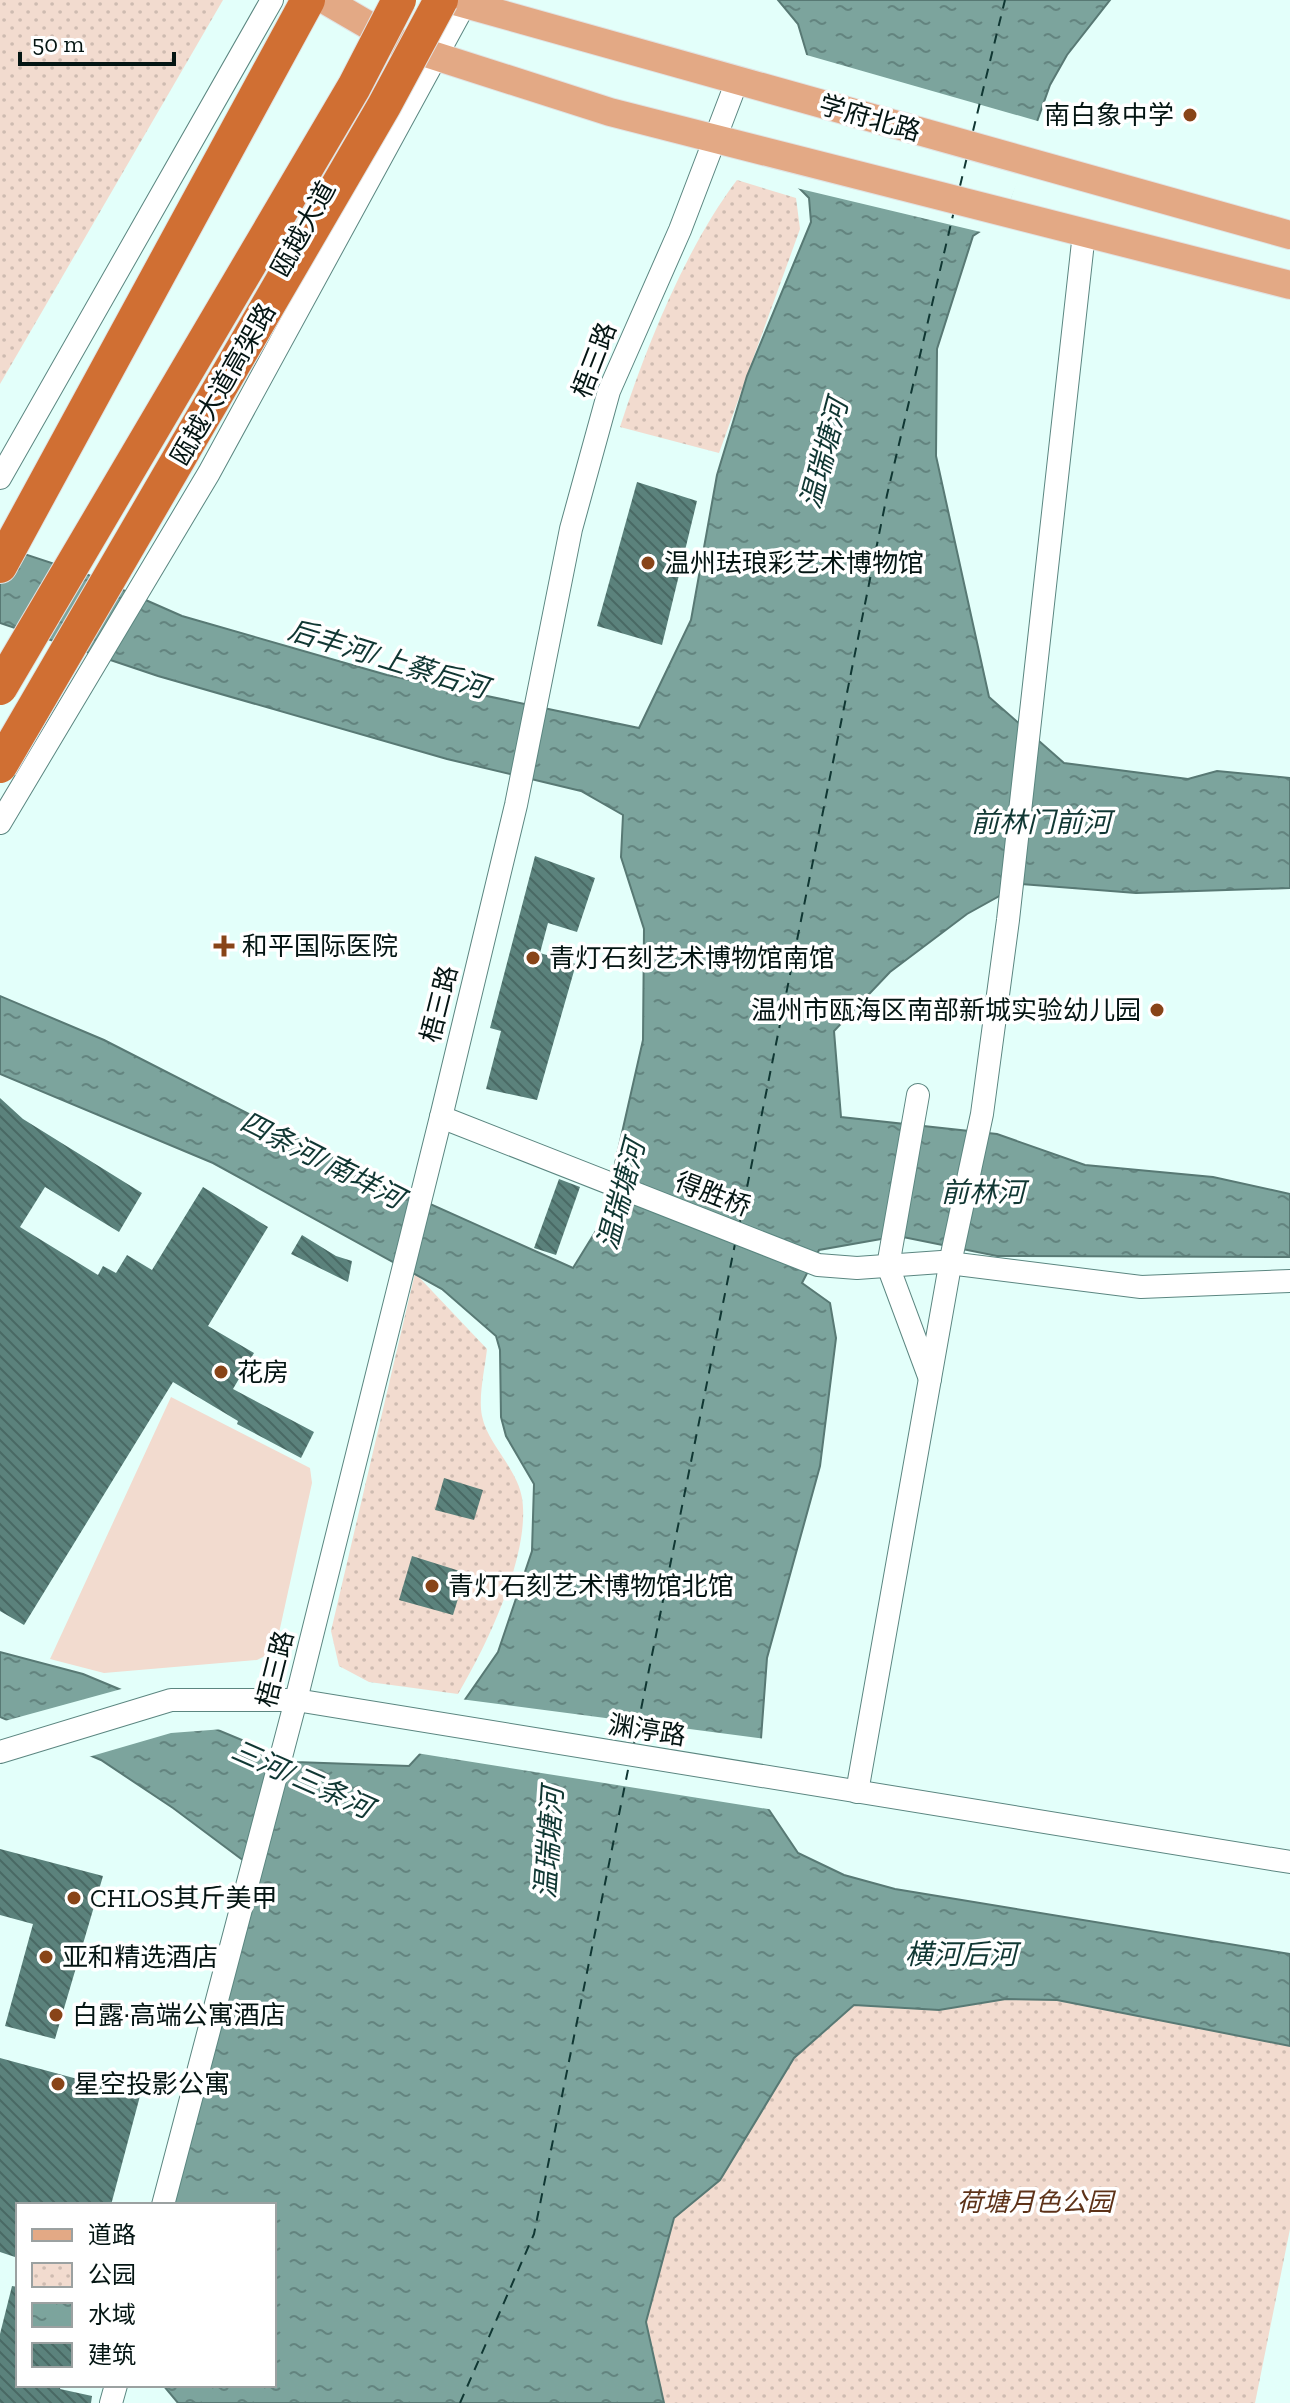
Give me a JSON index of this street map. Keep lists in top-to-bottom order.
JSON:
{
  "streets": {
    "highway": ["瓯越大道", "瓯越大道高架路"],
    "main road": ["学府北路"],
    "street": ["梧三路", "得胜桥", "渊渟路"]
  },
  "crossings": [
    ["学府北路", "梧三路"],
    ["学府北路", "瓯越大道高架路"],
    ["梧三路", "得胜桥"],
    ["梧三路", "渊渟路"]
  ],
  "water": [
    "温瑞塘河",
    "后丰河/上蔡后河",
    "前林门前河",
    "四条河/南垟河",
    "前林河",
    "三河/三条河",
    "横河后河"
  ],
  "parks": ["荷塘月色公园"],
  "places": {
    "other": [
      "南白象中学",
      "温州珐琅彩艺术博物馆",
      "青灯石刻艺术博物馆南馆",
      "温州市瓯海区南部新城实验幼儿园",
      "花房",
      "青灯石刻艺术博物馆北馆",
      "CHLOS其斤美甲",
      "亚和精选酒店",
      "白露·高端公寓酒店",
      "星空投影公寓"
    ],
    "health": ["和平国际医院"]
  },
  "legend": [
    "道路",
    "公园",
    "水域",
    "建筑"
  ],
  "scale_bar": "50 m"
}
